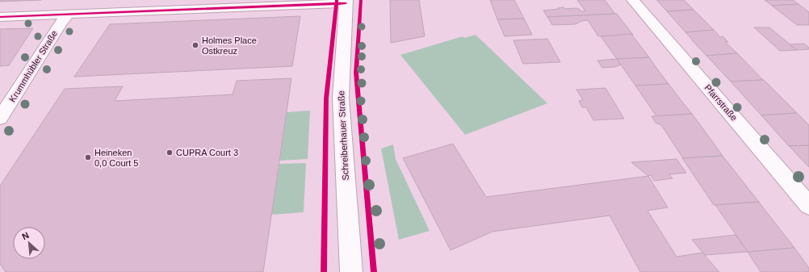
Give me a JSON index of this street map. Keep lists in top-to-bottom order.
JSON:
{
  "streets": {
    "street": ["Krummhübler Straße", "Pfarrstraße", "Schreiberhauer Straße"]
  },
  "places": ["Holmes Place Ostkreuz", "CUPRA Court 3", "Heineken 0,0 Court 5"],
  "north": "top left"
}
